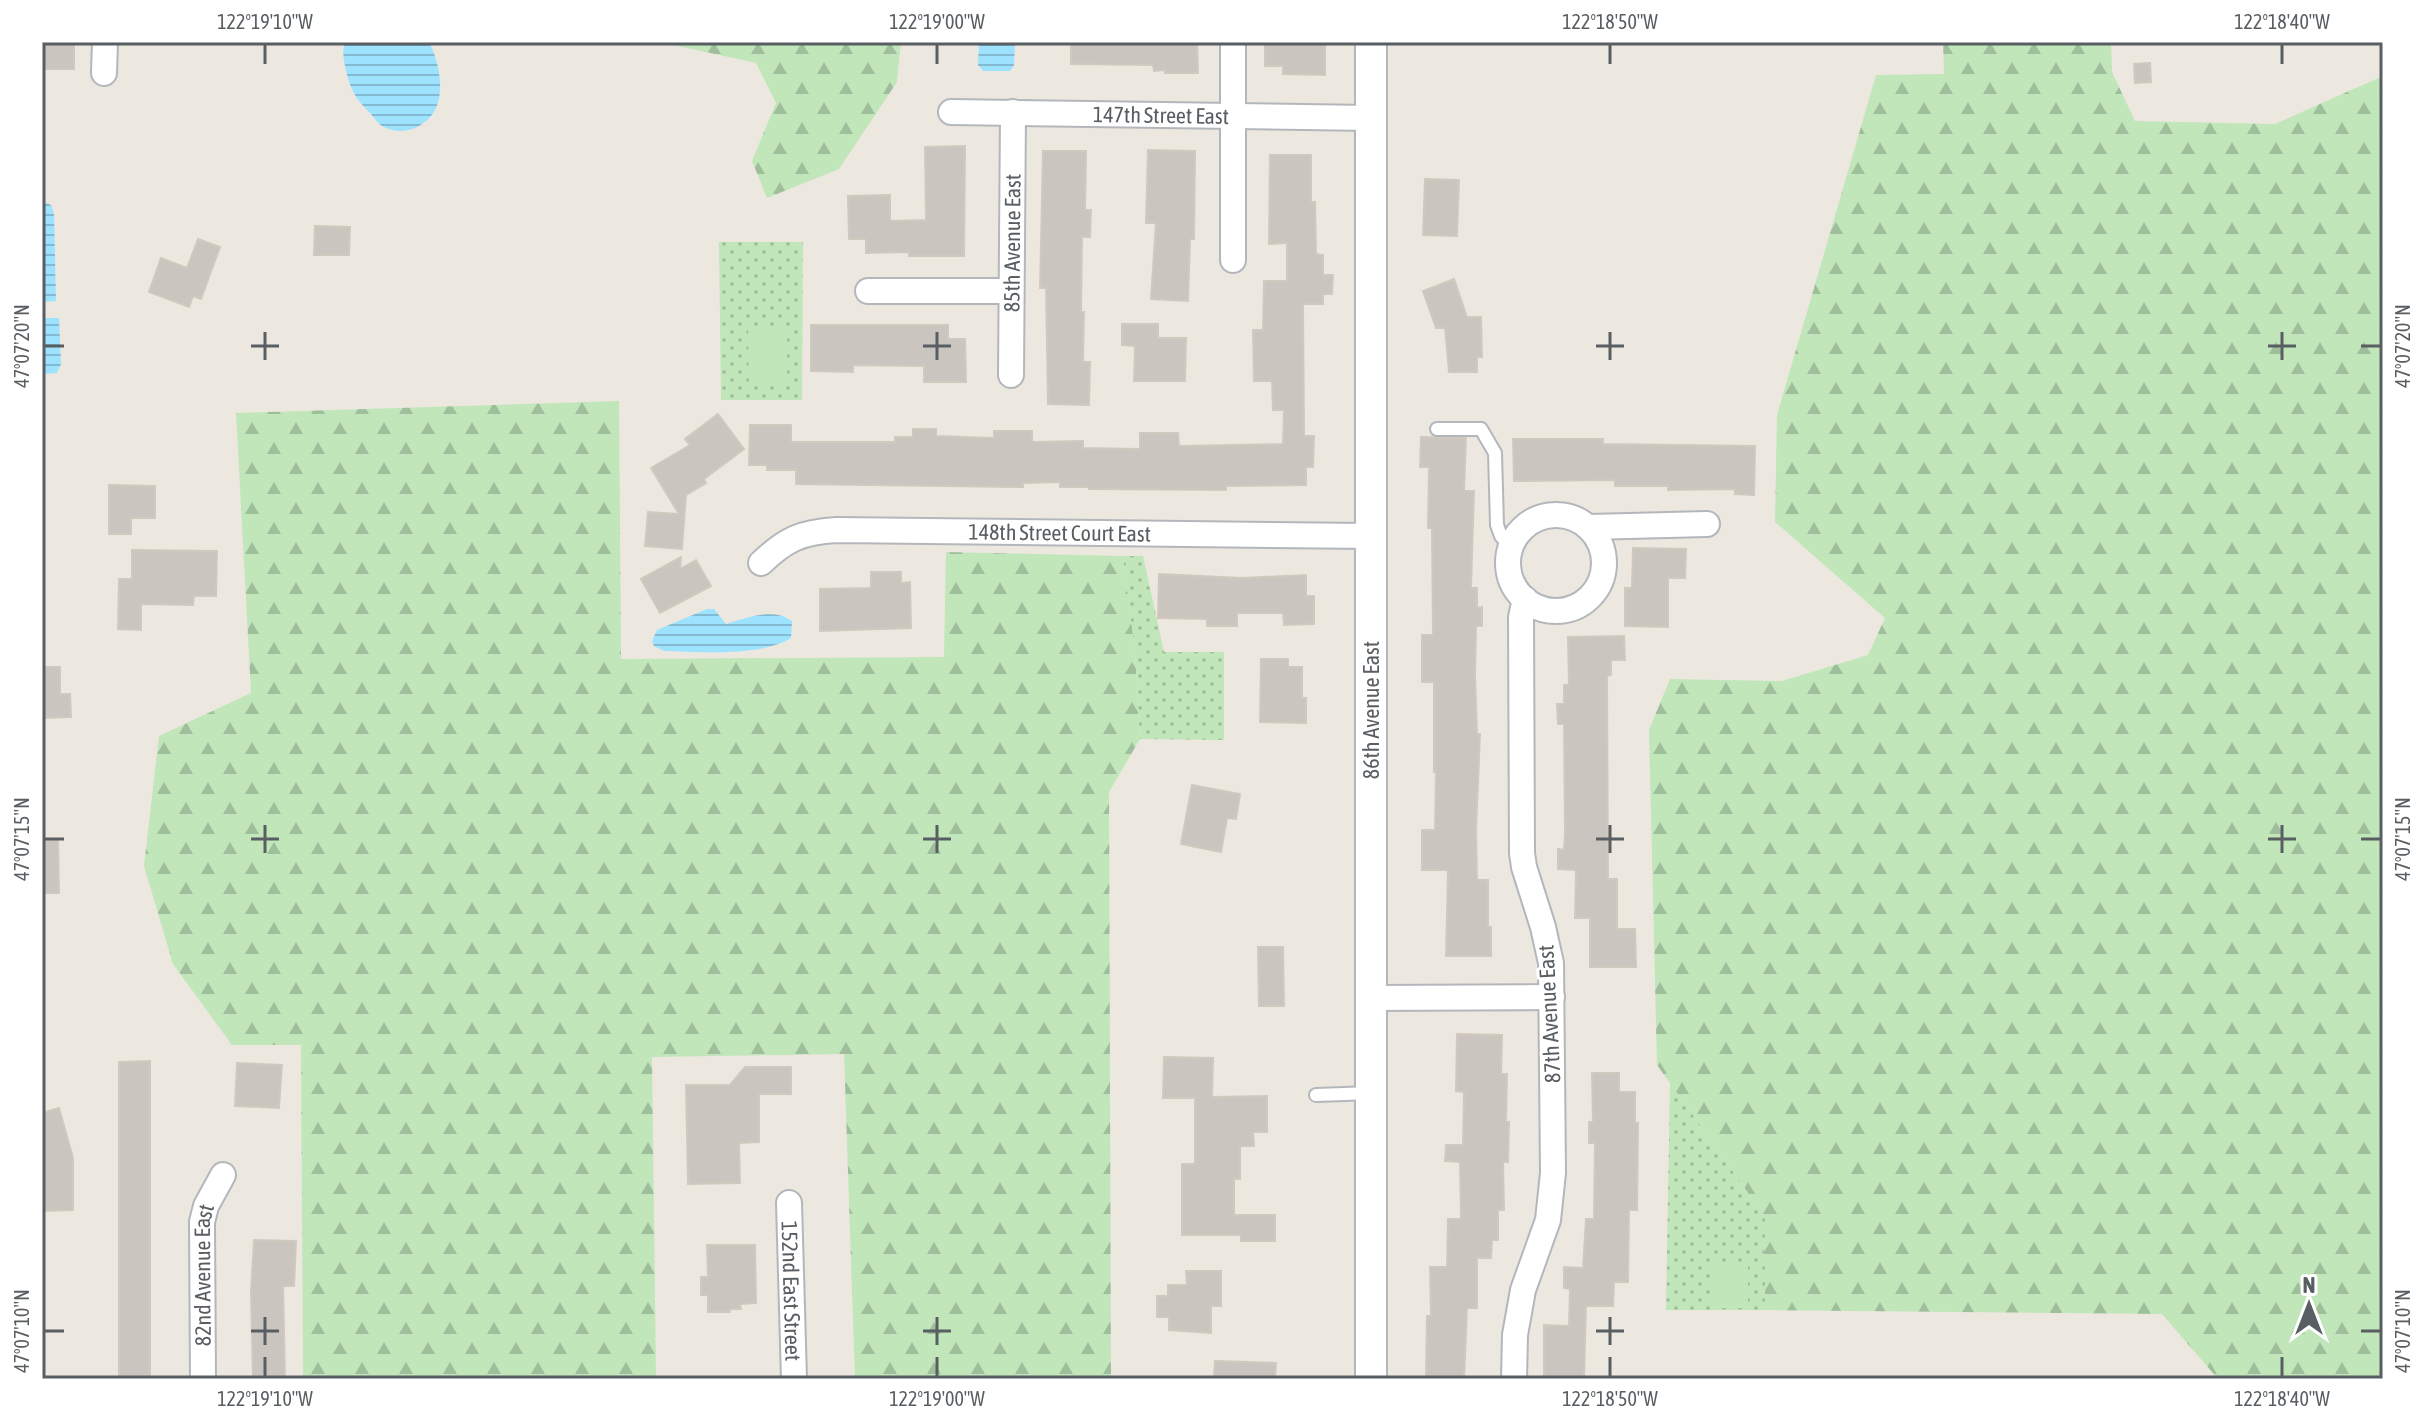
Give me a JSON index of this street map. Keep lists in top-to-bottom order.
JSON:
{
  "streets": {
    "street": [
      "147th Street East",
      "85th Avenue East",
      "148th Street Court East",
      "86th Avenue East",
      "87th Avenue East",
      "82nd Avenue East",
      "152nd East Street"
    ]
  },
  "crossings": [
    ["147th Street East", "85th Avenue East"],
    ["147th Street East", "86th Avenue East"],
    ["148th Street Court East", "86th Avenue East"]
  ],
  "north": "top",
  "coordinates": [
    "122°19'10\"W",
    "122°19'00\"W",
    "122°18'50\"W",
    "122°18'40\"W",
    "47°07'20\"N",
    "47°07'15\"N",
    "47°07'10\"N"
  ]
}
